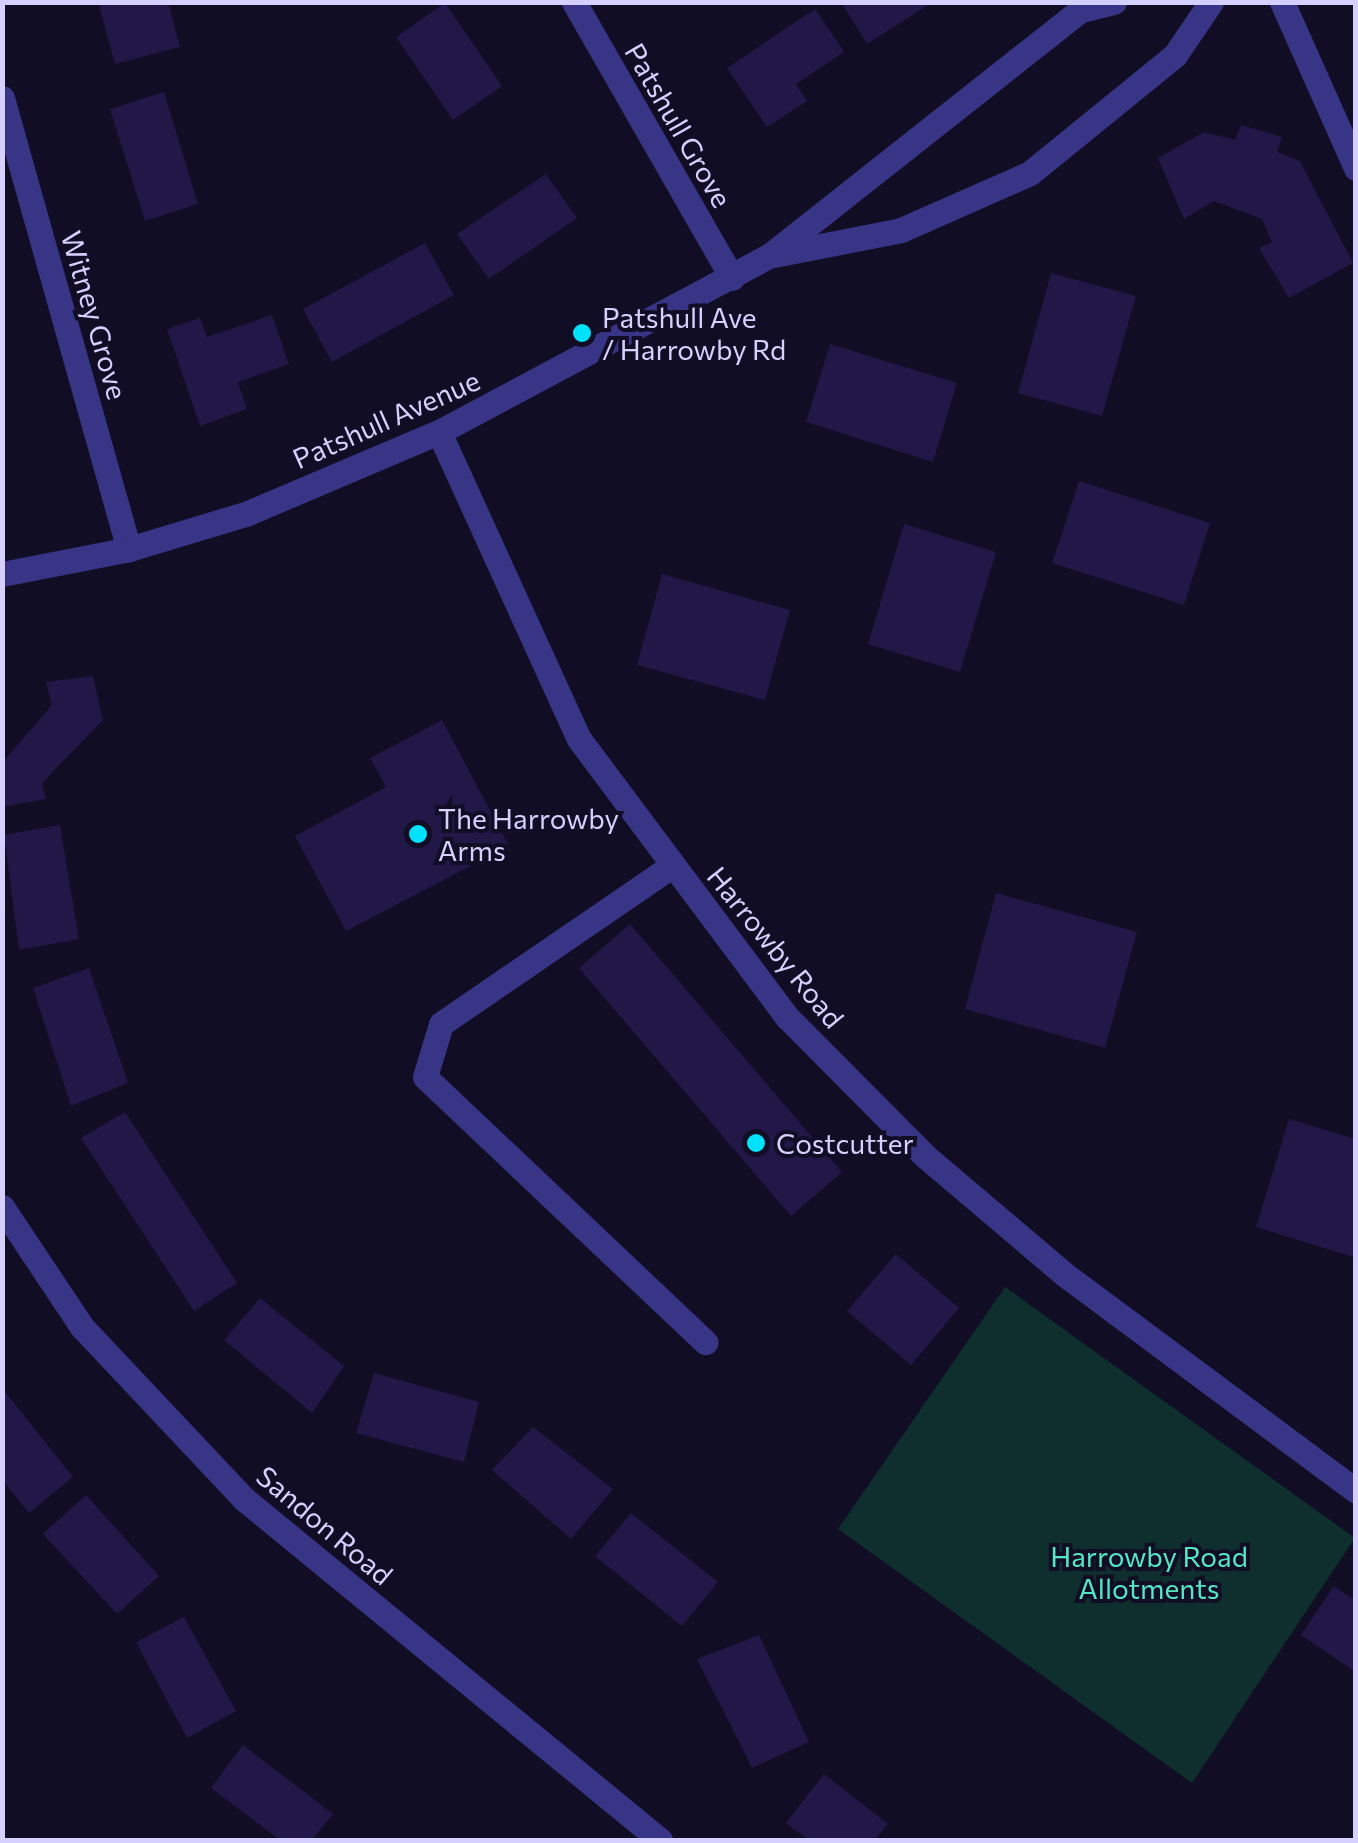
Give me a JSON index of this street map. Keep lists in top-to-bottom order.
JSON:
{
  "streets": {
    "street": [
      "Patshull Grove",
      "Witney Grove",
      "Patshull Avenue",
      "Harrowby Road",
      "Sandon Road"
    ]
  },
  "crossings": [
    ["Patshull Grove", "Patshull Avenue"],
    ["Witney Grove", "Patshull Avenue"],
    ["Patshull Avenue", "Harrowby Road"]
  ],
  "parks": ["Harrowby Road Allotments"],
  "places": ["Patshull Ave / Harrowby Rd", "The Harrowby Arms", "Costcutter"]
}
